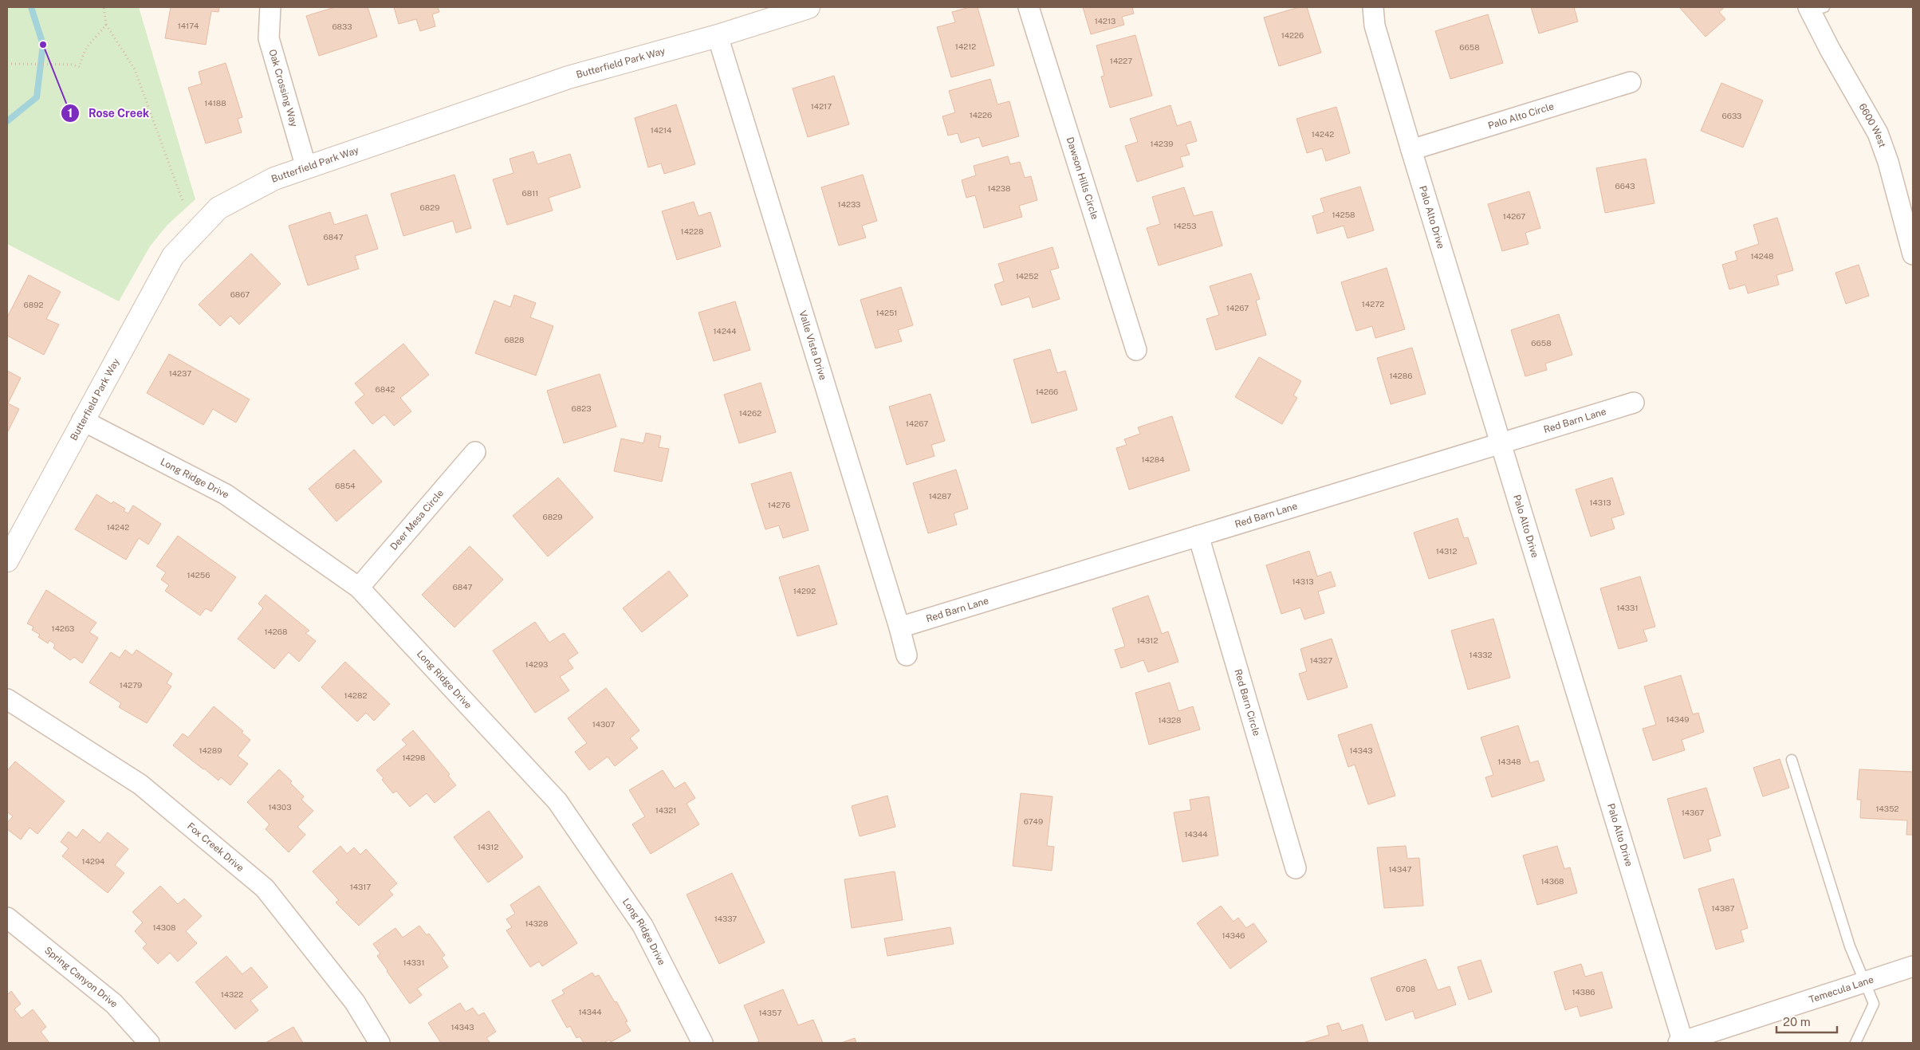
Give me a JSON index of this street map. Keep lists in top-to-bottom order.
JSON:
{
  "streets": {
    "street": [
      "Butterfield Park Way",
      "Oak Crossing Way",
      "Palo Alto Circle",
      "6600 West",
      "Dawson Hills Circle",
      "Palo Alto Drive",
      "Valle Vista Drive",
      "Red Barn Lane",
      "Long Ridge Drive",
      "Deer Mesa Circle",
      "Red Barn Circle",
      "Fox Creek Drive",
      "Spring Canyon Drive",
      "Temecula Lane"
    ]
  },
  "crossings": [
    ["Butterfield Park Way", "Oak Crossing Way"],
    ["Butterfield Park Way", "Valle Vista Drive"],
    ["Butterfield Park Way", "Long Ridge Drive"],
    ["Palo Alto Circle", "Palo Alto Drive"],
    ["Palo Alto Drive", "Red Barn Lane"],
    ["Palo Alto Drive", "Temecula Lane"],
    ["Valle Vista Drive", "Red Barn Lane"],
    ["Red Barn Lane", "Red Barn Circle"],
    ["Long Ridge Drive", "Deer Mesa Circle"]
  ],
  "places": ["Rose Creek"],
  "house_numbers": [
    "14213",
    "14174",
    "6833",
    "14226",
    "14212",
    "6658",
    "14227",
    "14188",
    "14217",
    "14226",
    "6633",
    "14214",
    "14242",
    "14239",
    "6643",
    "14238",
    "6811",
    "14233",
    "6829",
    "14258",
    "14267",
    "14253",
    "14228",
    "6847",
    "14248",
    "14252",
    "6867",
    "14272",
    "6892",
    "14267",
    "14251",
    "14244",
    "6828",
    "6658",
    "14237",
    "14286",
    "6842",
    "14266",
    "6823",
    "14262",
    "14267",
    "14284",
    "6854",
    "14287",
    "14313",
    "14276",
    "6829",
    "14242",
    "14312",
    "14256",
    "14313",
    "6847",
    "14292",
    "14331",
    "14263",
    "14268",
    "14312",
    "14332",
    "14327",
    "14293",
    "14279",
    "14282",
    "14349",
    "14328",
    "14307",
    "14289",
    "14343",
    "14298",
    "14348",
    "14303",
    "14352",
    "14321",
    "14367",
    "6749",
    "14344",
    "14312",
    "14294",
    "14347",
    "14368",
    "14317",
    "14387",
    "14337",
    "14328",
    "14308",
    "14346",
    "14331",
    "6708",
    "14386",
    "14322",
    "14344",
    "14357",
    "14343"
  ],
  "scale_bar": "20 m"
}
